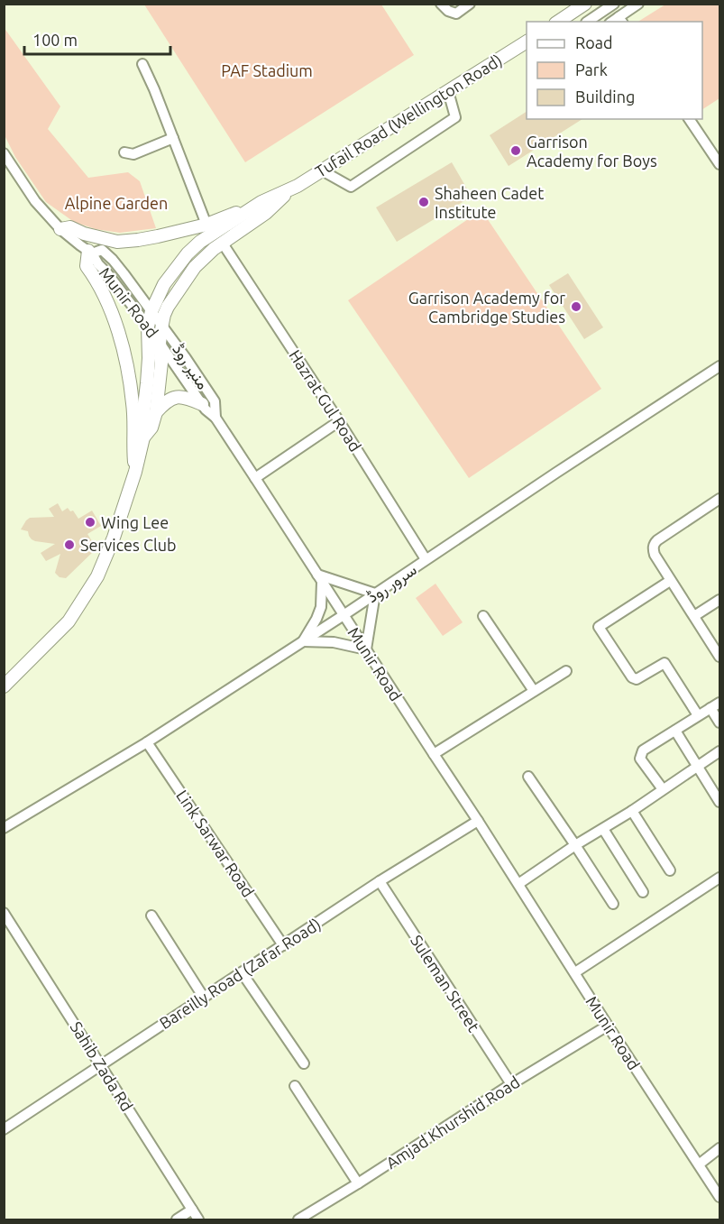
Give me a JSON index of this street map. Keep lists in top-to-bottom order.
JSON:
{
  "streets": {
    "main road": ["Tufail Road (Wellington Road)"],
    "street": [
      "Munir Road",
      "منیر روڈ",
      "Hazrat Gul Road",
      "سرور روڈ",
      "Link Sarwar Road",
      "Bareilly Road (Zafar Road)",
      "Suleman Street",
      "Sahib Zada Rd",
      "Amjad Khurshid Road"
    ]
  },
  "crossings": [
    ["Tufail Road (Wellington Road)", "Munir Road"],
    ["Tufail Road (Wellington Road)", "منیر روڈ"],
    ["Tufail Road (Wellington Road)", "Hazrat Gul Road"],
    ["Munir Road", "منیر روڈ"],
    ["Munir Road", "سرور روڈ"],
    ["Munir Road", "Bareilly Road (Zafar Road)"],
    ["Munir Road", "Amjad Khurshid Road"],
    ["Hazrat Gul Road", "سرور روڈ"],
    ["سرور روڈ", "Link Sarwar Road"],
    ["Link Sarwar Road", "Bareilly Road (Zafar Road)"],
    ["Bareilly Road (Zafar Road)", "Suleman Street"],
    ["Bareilly Road (Zafar Road)", "Sahib Zada Rd"],
    ["Suleman Street", "Amjad Khurshid Road"]
  ],
  "parks": ["PAF Stadium", "Alpine Garden"],
  "places": [
    "Garrison Academy for Boys",
    "Shaheen Cadet Institute",
    "Garrison Academy for Cambridge Studies",
    "Wing Lee",
    "Services Club"
  ],
  "legend": ["Road", "Park", "Building"],
  "scale_bar": "100 m"
}
